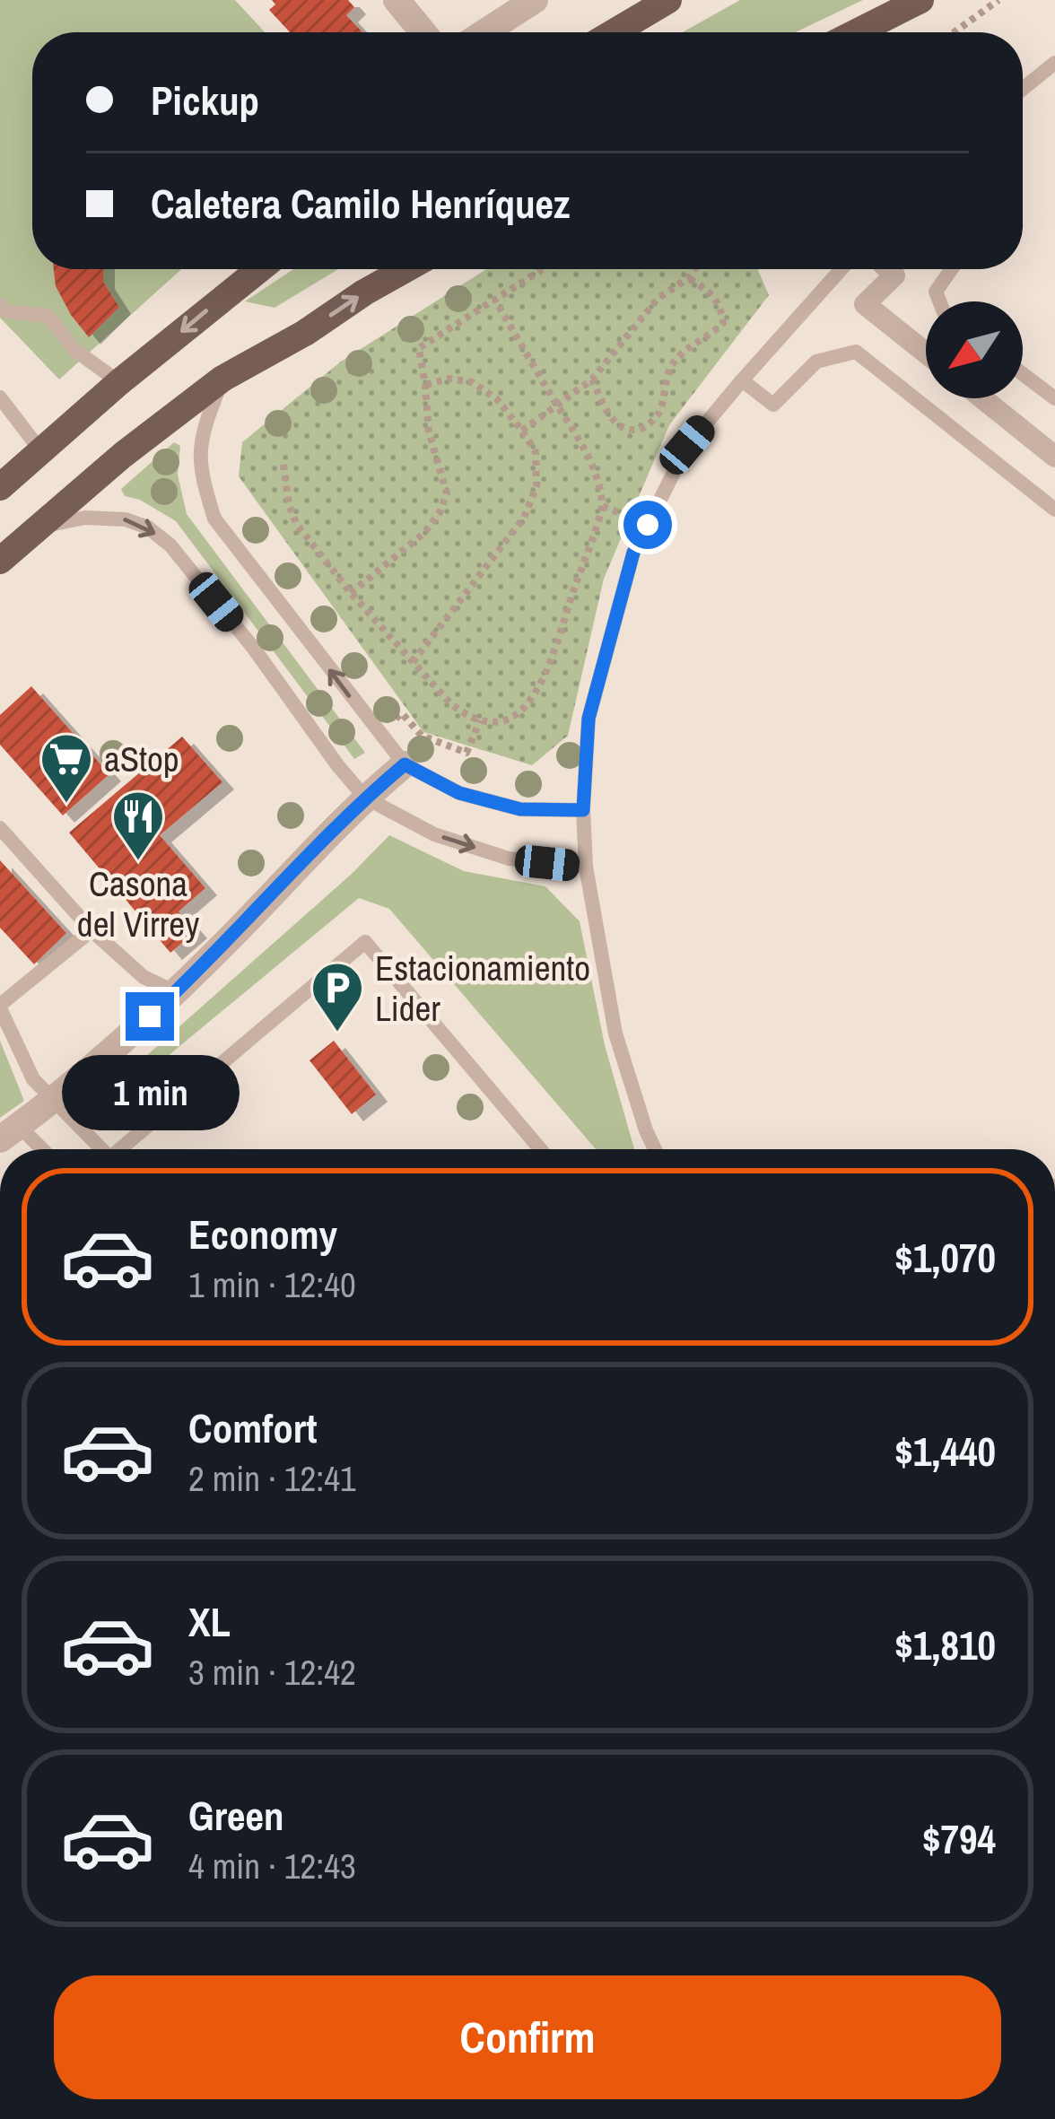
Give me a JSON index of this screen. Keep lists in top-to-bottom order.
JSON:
{
  "places": {
    "supermarket": ["aStop"],
    "restaurant": ["Casona del Virrey"],
    "parking": ["Estacionamiento Lider"]
  },
  "north": "bottom left",
  "page": {
    "banner": ["Pickup", "Caletera Camilo Henríquez"],
    "bubble": "1 min",
    "list": [
      {
        "name": "Economy",
        "note": "1 min · 12:40",
        "value": "$1,070"
      },
      {
        "name": "Comfort",
        "note": "2 min · 12:41",
        "value": "$1,440"
      },
      {
        "name": "XL",
        "note": "3 min · 12:42",
        "value": "$1,810"
      },
      {
        "name": "Green",
        "note": "4 min · 12:43",
        "value": "$794"
      }
    ],
    "buttons": "Confirm"
  }
}
